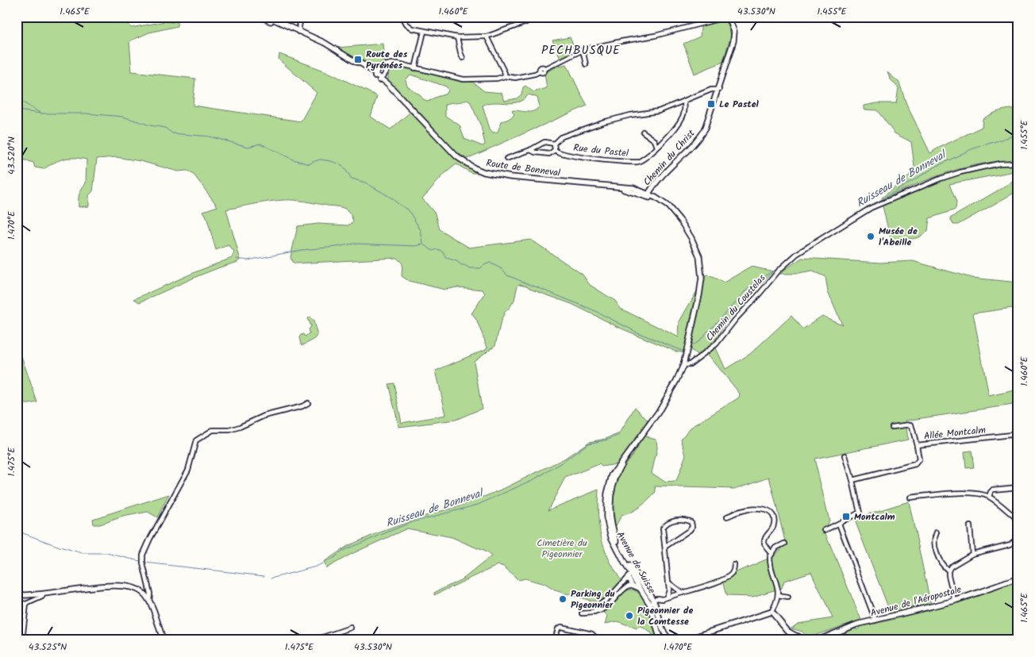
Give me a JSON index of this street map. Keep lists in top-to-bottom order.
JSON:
{
  "streets": {
    "street": [
      "Rue du Pastel",
      "Chemin du Christ",
      "Route de Bonneval",
      "Chemin du Coustelas",
      "Allée Montcalm",
      "Avenue de Suisse",
      "Avenue de l'Aéropostale"
    ]
  },
  "crossings": [
    ["Rue du Pastel", "Chemin du Christ"],
    ["Chemin du Christ", "Route de Bonneval"],
    ["Route de Bonneval", "Chemin du Coustelas"],
    ["Route de Bonneval", "Avenue de Suisse"],
    ["Chemin du Coustelas", "Avenue de Suisse"]
  ],
  "districts": ["PECHBUSQUE"],
  "water": ["Ruisseau de Bonneval"],
  "parks": ["Cimetière du Pigeonnier"],
  "places": {
    "transit": ["Route des Pyrénées", "Le Pastel", "Montcalm"],
    "other": ["Musée de l'Abeille", "Parking du Pigeonnier", "Pigeonnier de la Comtesse"]
  },
  "coordinates": [
    "1.465°E",
    "1.460°E",
    "43.530°N",
    "1.455°E",
    "43.520°N",
    "1.470°E",
    "1.475°E",
    "43.525°N"
  ]
}
